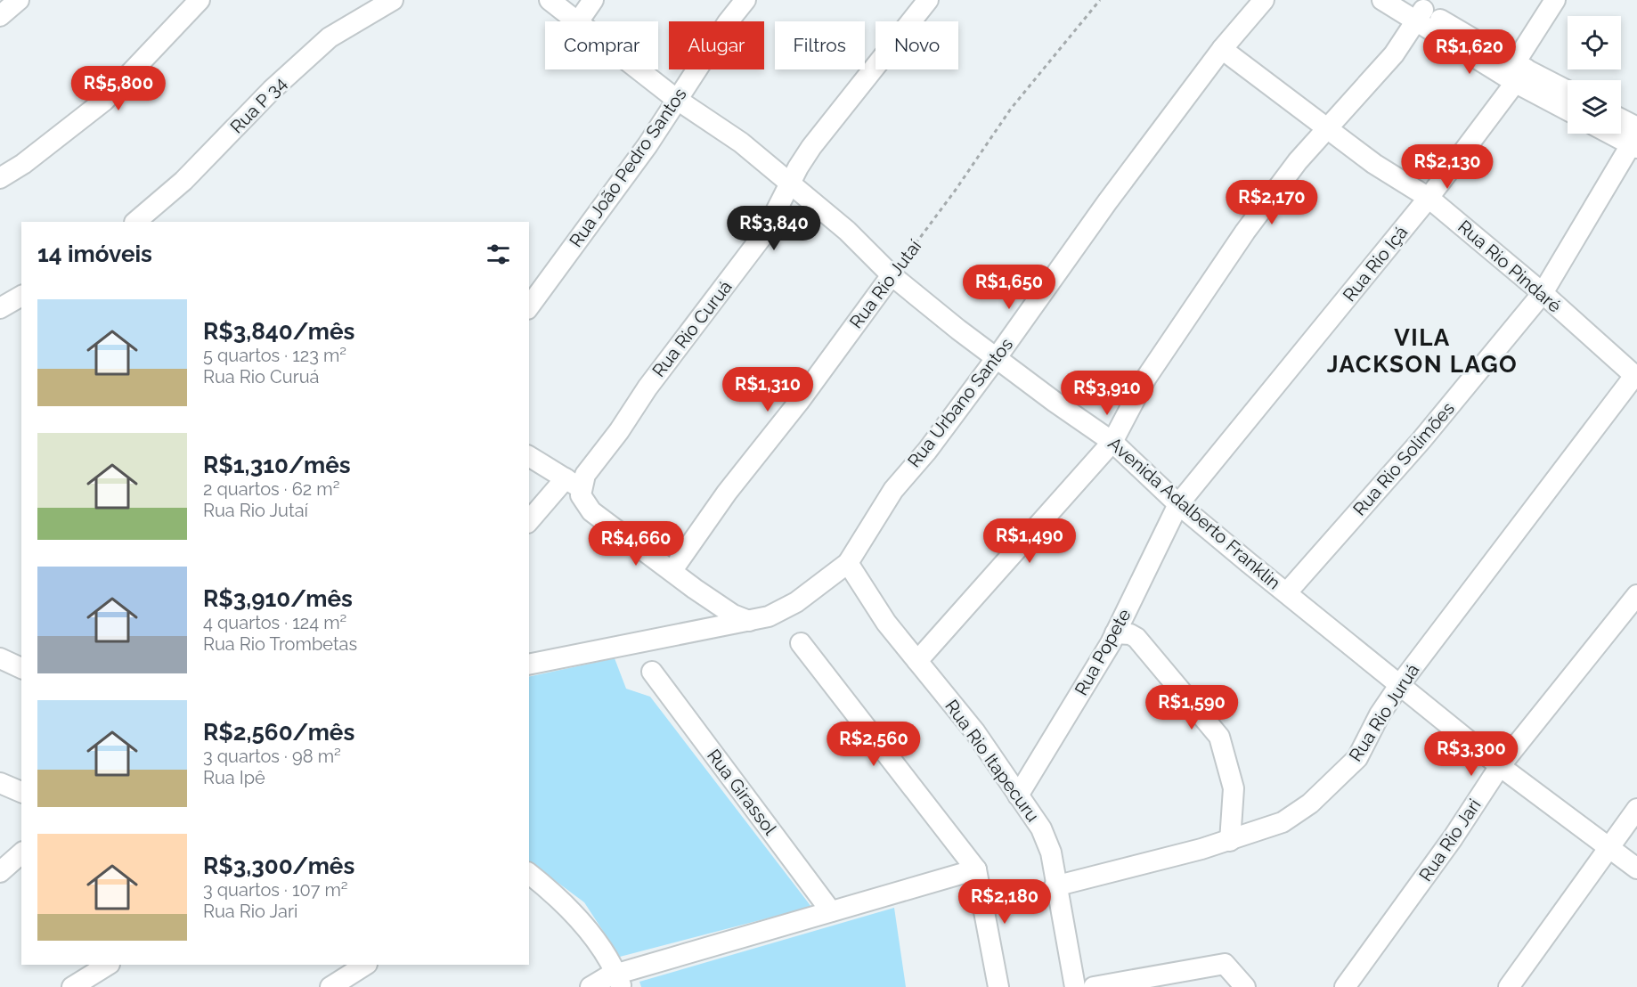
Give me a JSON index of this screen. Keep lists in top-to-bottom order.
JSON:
{
  "streets": {
    "street": [
      "Rua P 34",
      "Rua João Pedro Santos",
      "Rua Rio Içá",
      "Rua Rio Pindaré",
      "Rua Rio Jutaí",
      "Rua Rio Curuá",
      "Rua Urbano Santos",
      "Rua Rio Solimões",
      "Avenida Adalberto Franklin",
      "Rua Popete",
      "Rua Rio Juruá",
      "Rua Rio Itapecuru",
      "Rua Girassol",
      "Rua Rio Jari"
    ]
  },
  "crossings": [
    ["Rua João Pedro Santos", "Avenida Adalberto Franklin"],
    ["Rua Rio Içá", "Rua Rio Pindaré"],
    ["Rua Rio Içá", "Avenida Adalberto Franklin"],
    ["Rua Rio Içá", "Rua Popete"],
    ["Rua Rio Pindaré", "Rua Urbano Santos"],
    ["Rua Rio Pindaré", "Rua Rio Solimões"],
    ["Rua Rio Pindaré", "Rua Rio Juruá"],
    ["Rua Rio Jutaí", "Avenida Adalberto Franklin"],
    ["Rua Rio Curuá", "Avenida Adalberto Franklin"],
    ["Rua Urbano Santos", "Avenida Adalberto Franklin"],
    ["Rua Urbano Santos", "Rua Rio Itapecuru"],
    ["Rua Rio Solimões", "Avenida Adalberto Franklin"],
    ["Avenida Adalberto Franklin", "Rua Popete"],
    ["Avenida Adalberto Franklin", "Rua Rio Juruá"],
    ["Avenida Adalberto Franklin", "Rua Rio Jari"],
    ["Rua Popete", "Rua Rio Itapecuru"],
    ["Rua Rio Juruá", "Rua Rio Itapecuru"]
  ],
  "districts": ["VILA JACKSON LAGO"],
  "page": {
    "chip": [
      "Comprar",
      "Alugar",
      "Filtros",
      "Novo"
    ],
    "price": [
      "R$1,620",
      "R$5,800",
      "R$2,130",
      "R$2,170",
      "R$3,840",
      "R$1,650",
      "R$1,310",
      "R$3,910",
      "R$1,490",
      "R$4,660",
      "R$1,590",
      "R$2,560",
      "R$3,300",
      "R$2,180"
    ],
    "heading": "14 imóveis",
    "list": [
      {
        "name": "R$3,840/mês",
        "note": "5 quartos · 123 m² · Rua Rio Curuá"
      },
      {
        "name": "R$1,310/mês",
        "note": "2 quartos · 62 m² · Rua Rio Jutaí"
      },
      {
        "name": "R$3,910/mês",
        "note": "4 quartos · 124 m² · Rua Rio Trombetas"
      },
      {
        "name": "R$2,560/mês",
        "note": "3 quartos · 98 m² · Rua Ipê"
      },
      {
        "name": "R$3,300/mês",
        "note": "3 quartos · 107 m² · Rua Rio Jari"
      }
    ]
  }
}
